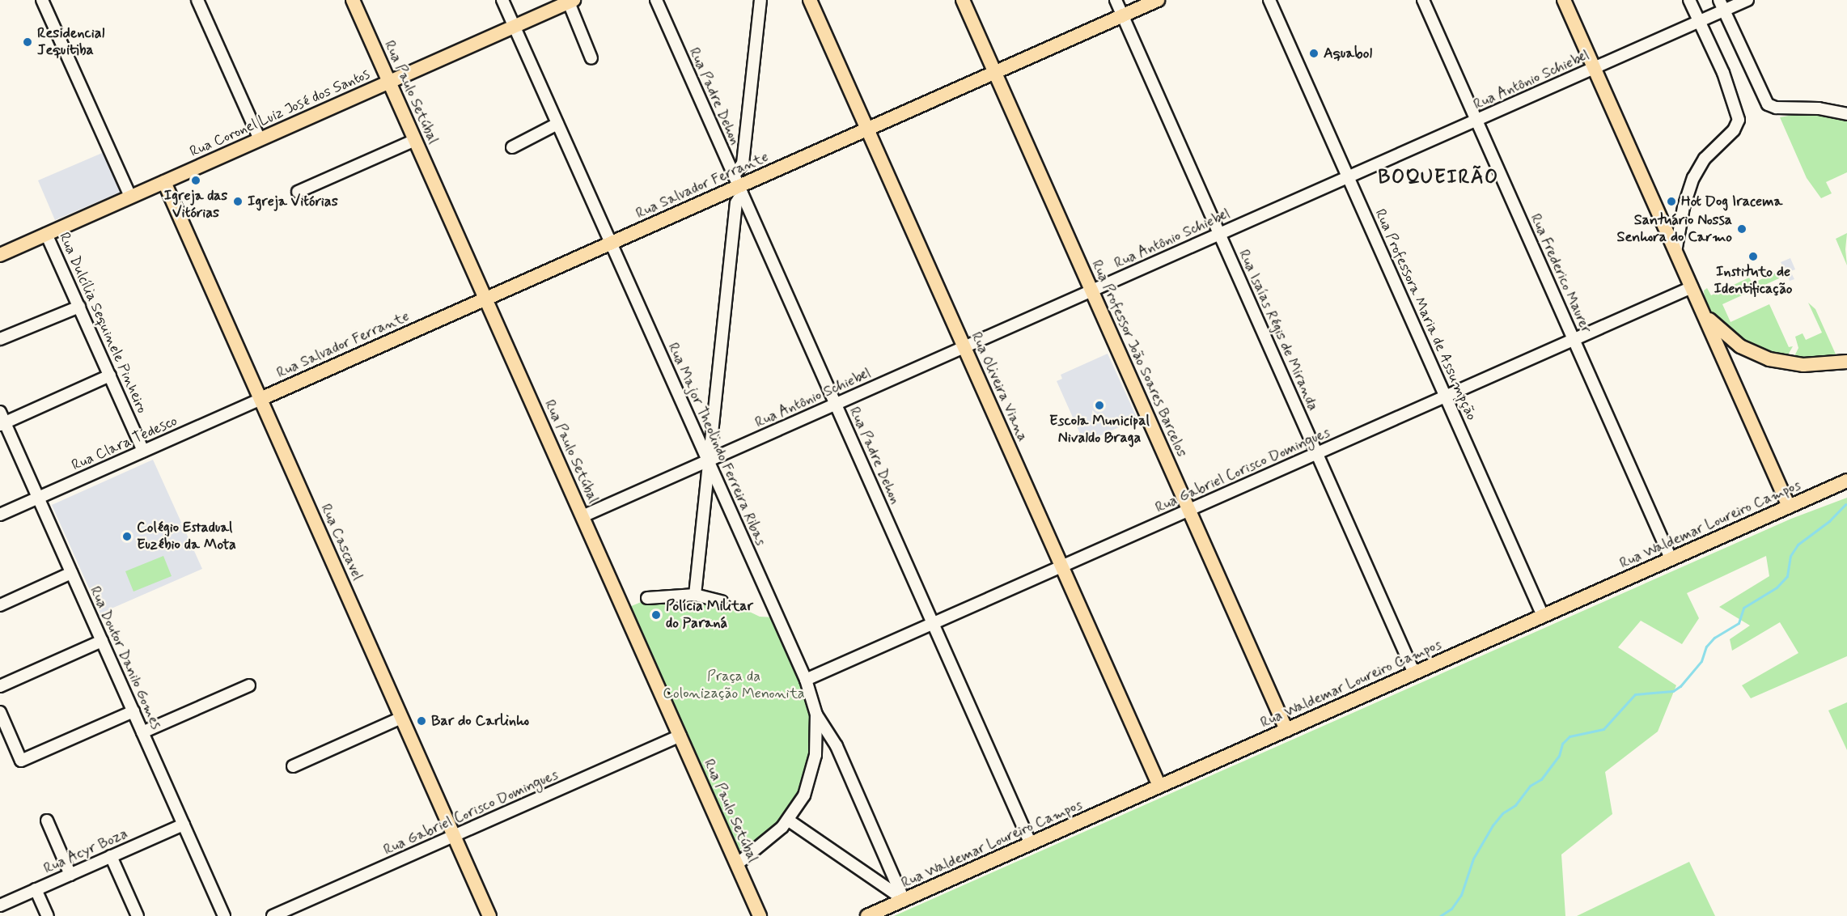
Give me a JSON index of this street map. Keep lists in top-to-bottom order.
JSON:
{
  "streets": {
    "main road": [
      "Rua Paulo Setúbal",
      "Rua Coronel Luiz José dos Santos",
      "Rua Salvador Ferrante",
      "Rua Professor João Soares Barcelos",
      "Rua Oliveira Viana",
      "Rua Waldemar Loureiro Campos",
      "Rua Cascavel"
    ],
    "street": [
      "Rua Antônio Schiebel",
      "Rua Padre Dehon",
      "Rua Frederico Maurer",
      "Rua Professora Maria de Assumpção",
      "Rua Dulcília Sequinele Pinheiro",
      "Rua Isaías Régis de Miranda",
      "Rua Clara Tedesco",
      "Rua Major Theolindo Ferreira Ribas",
      "Rua Gabriel Corisco Domingues",
      "Rua Doutor Danilo Gomes",
      "Rua Acyr Boza"
    ]
  },
  "crossings": [
    ["Rua Antônio Schiebel", "Rua Paulo Setúbal"],
    ["Rua Antônio Schiebel", "Rua Padre Dehon"],
    ["Rua Antônio Schiebel", "Rua Frederico Maurer"],
    ["Rua Antônio Schiebel", "Rua Professora Maria de Assumpção"],
    ["Rua Antônio Schiebel", "Rua Isaías Régis de Miranda"],
    ["Rua Antônio Schiebel", "Rua Professor João Soares Barcelos"],
    ["Rua Antônio Schiebel", "Rua Oliveira Viana"],
    ["Rua Antônio Schiebel", "Rua Major Theolindo Ferreira Ribas"],
    ["Rua Paulo Setúbal", "Rua Coronel Luiz José dos Santos"],
    ["Rua Paulo Setúbal", "Rua Salvador Ferrante"],
    ["Rua Paulo Setúbal", "Rua Gabriel Corisco Domingues"],
    ["Rua Padre Dehon", "Rua Salvador Ferrante"],
    ["Rua Padre Dehon", "Rua Gabriel Corisco Domingues"],
    ["Rua Padre Dehon", "Rua Waldemar Loureiro Campos"],
    ["Rua Coronel Luiz José dos Santos", "Rua Dulcília Sequinele Pinheiro"],
    ["Rua Coronel Luiz José dos Santos", "Rua Major Theolindo Ferreira Ribas"],
    ["Rua Coronel Luiz José dos Santos", "Rua Cascavel"],
    ["Rua Salvador Ferrante", "Rua Isaías Régis de Miranda"],
    ["Rua Salvador Ferrante", "Rua Professor João Soares Barcelos"],
    ["Rua Salvador Ferrante", "Rua Oliveira Viana"],
    ["Rua Salvador Ferrante", "Rua Clara Tedesco"],
    ["Rua Salvador Ferrante", "Rua Major Theolindo Ferreira Ribas"],
    ["Rua Salvador Ferrante", "Rua Cascavel"],
    ["Rua Frederico Maurer", "Rua Gabriel Corisco Domingues"],
    ["Rua Frederico Maurer", "Rua Waldemar Loureiro Campos"],
    ["Rua Professora Maria de Assumpção", "Rua Gabriel Corisco Domingues"],
    ["Rua Professora Maria de Assumpção", "Rua Waldemar Loureiro Campos"],
    ["Rua Dulcília Sequinele Pinheiro", "Rua Clara Tedesco"],
    ["Rua Isaías Régis de Miranda", "Rua Gabriel Corisco Domingues"],
    ["Rua Isaías Régis de Miranda", "Rua Waldemar Loureiro Campos"],
    ["Rua Professor João Soares Barcelos", "Rua Gabriel Corisco Domingues"],
    ["Rua Professor João Soares Barcelos", "Rua Waldemar Loureiro Campos"],
    ["Rua Oliveira Viana", "Rua Gabriel Corisco Domingues"],
    ["Rua Oliveira Viana", "Rua Waldemar Loureiro Campos"],
    ["Rua Clara Tedesco", "Rua Cascavel"],
    ["Rua Clara Tedesco", "Rua Doutor Danilo Gomes"],
    ["Rua Major Theolindo Ferreira Ribas", "Rua Gabriel Corisco Domingues"],
    ["Rua Major Theolindo Ferreira Ribas", "Rua Waldemar Loureiro Campos"],
    ["Rua Gabriel Corisco Domingues", "Rua Cascavel"],
    ["Rua Doutor Danilo Gomes", "Rua Acyr Boza"]
  ],
  "districts": ["BOQUEIRÃO"],
  "parks": ["Praça da Colonização Menonita"],
  "places": [
    "Residencial Jequitiba",
    "Aquabol",
    "Igreja das Vitórias",
    "Igreja Vitórias",
    "Hot Dog Iracema",
    "Santuário Nossa Senhora do Carmo",
    "Instituto de Identificação",
    "Escola Municipal Nivaldo Braga",
    "Colégio Estadual Euzébio da Mota",
    "Polícia Militar do Paraná",
    "Bar do Carlinho"
  ]
}
